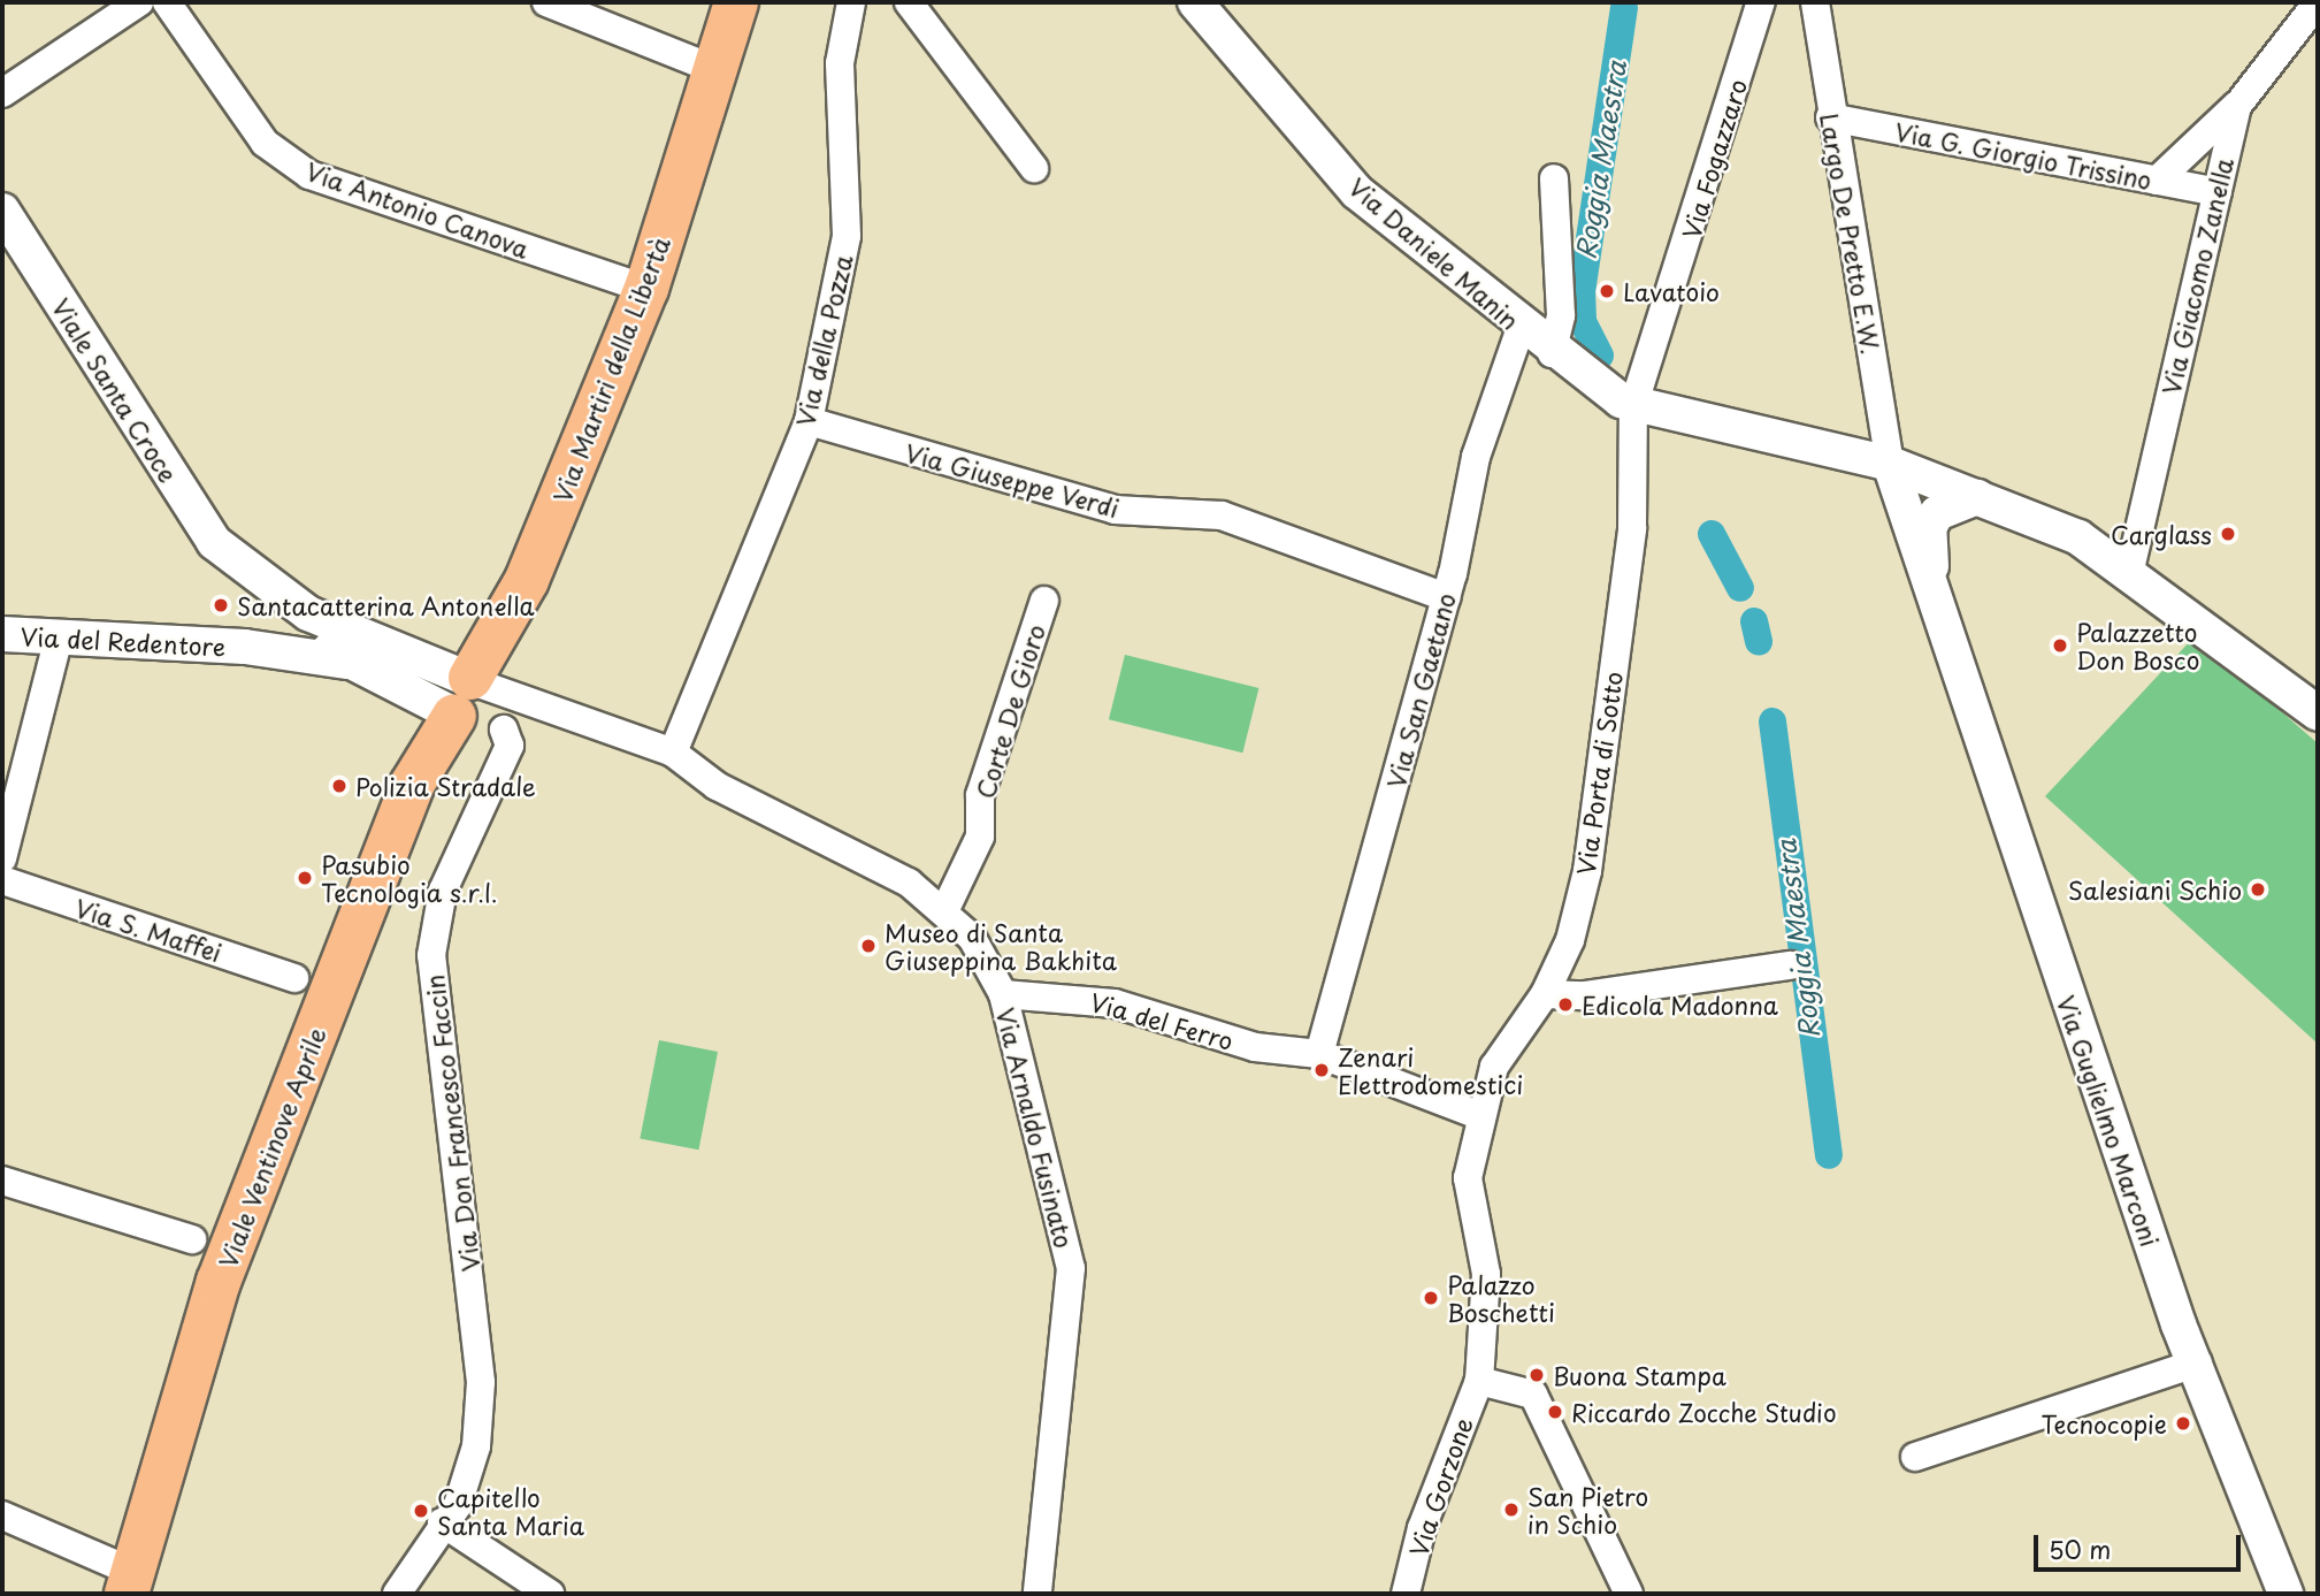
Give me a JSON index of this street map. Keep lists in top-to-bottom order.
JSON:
{
  "streets": {
    "main road": ["Via Martiri della Libertà", "Viale Ventinove Aprile"],
    "street": [
      "Via G. Giorgio Trissino",
      "Via Fogazzaro",
      "Via Antonio Canova",
      "Largo De Pretto E.W.",
      "Via Daniele Manin",
      "Via Giacomo Zanella",
      "Via della Pozza",
      "Viale Santa Croce",
      "Via Giuseppe Verdi",
      "Via del Redentore",
      "Via San Gaetano",
      "Corte De Gioro",
      "Via Porta di Sotto",
      "Via S. Maffei",
      "Via del Ferro",
      "Via Guglielmo Marconi",
      "Via Don Francesco Faccin",
      "Via Arnaldo Fusinato",
      "Via Gorzone"
    ]
  },
  "crossings": [
    ["Via G. Giorgio Trissino", "Largo De Pretto E.W."],
    ["Via G. Giorgio Trissino", "Via Giacomo Zanella"],
    ["Via Fogazzaro", "Via Daniele Manin"],
    ["Via Fogazzaro", "Via Porta di Sotto"],
    ["Via Antonio Canova", "Via Martiri della Libertà"],
    ["Largo De Pretto E.W.", "Via Guglielmo Marconi"],
    ["Via Daniele Manin", "Via San Gaetano"],
    ["Via Daniele Manin", "Via Porta di Sotto"],
    ["Via della Pozza", "Via Giuseppe Verdi"],
    ["Via della Pozza", "Via Arnaldo Fusinato"],
    ["Via Martiri della Libertà", "Viale Santa Croce"],
    ["Via Martiri della Libertà", "Via Arnaldo Fusinato"],
    ["Via Martiri della Libertà", "Viale Ventinove Aprile"],
    ["Viale Santa Croce", "Via del Redentore"],
    ["Viale Santa Croce", "Via Arnaldo Fusinato"],
    ["Viale Santa Croce", "Viale Ventinove Aprile"],
    ["Via Giuseppe Verdi", "Via San Gaetano"],
    ["Via San Gaetano", "Via del Ferro"],
    ["Corte De Gioro", "Via Arnaldo Fusinato"],
    ["Via Porta di Sotto", "Via del Ferro"],
    ["Via Porta di Sotto", "Via Gorzone"],
    ["Via del Ferro", "Via Arnaldo Fusinato"],
    ["Via del Ferro", "Via Gorzone"],
    ["Via Arnaldo Fusinato", "Viale Ventinove Aprile"]
  ],
  "water": ["Roggia Maestra"],
  "places": [
    "Lavatoio",
    "Carglass",
    "Santacatterina Antonella",
    "Palazzetto Don Bosco",
    "Polizia Stradale",
    "Pasubio Tecnologia s.r.l.",
    "Salesiani Schio",
    "Museo di Santa Giuseppina Bakhita",
    "Edicola Madonna",
    "Zenari Elettrodomestici",
    "Palazzo Boschetti",
    "Buona Stampa",
    "Riccardo Zocche Studio",
    "Tecnocopie",
    "San Pietro in Schio",
    "Capitello Santa Maria"
  ],
  "scale_bar": "50 m"
}
